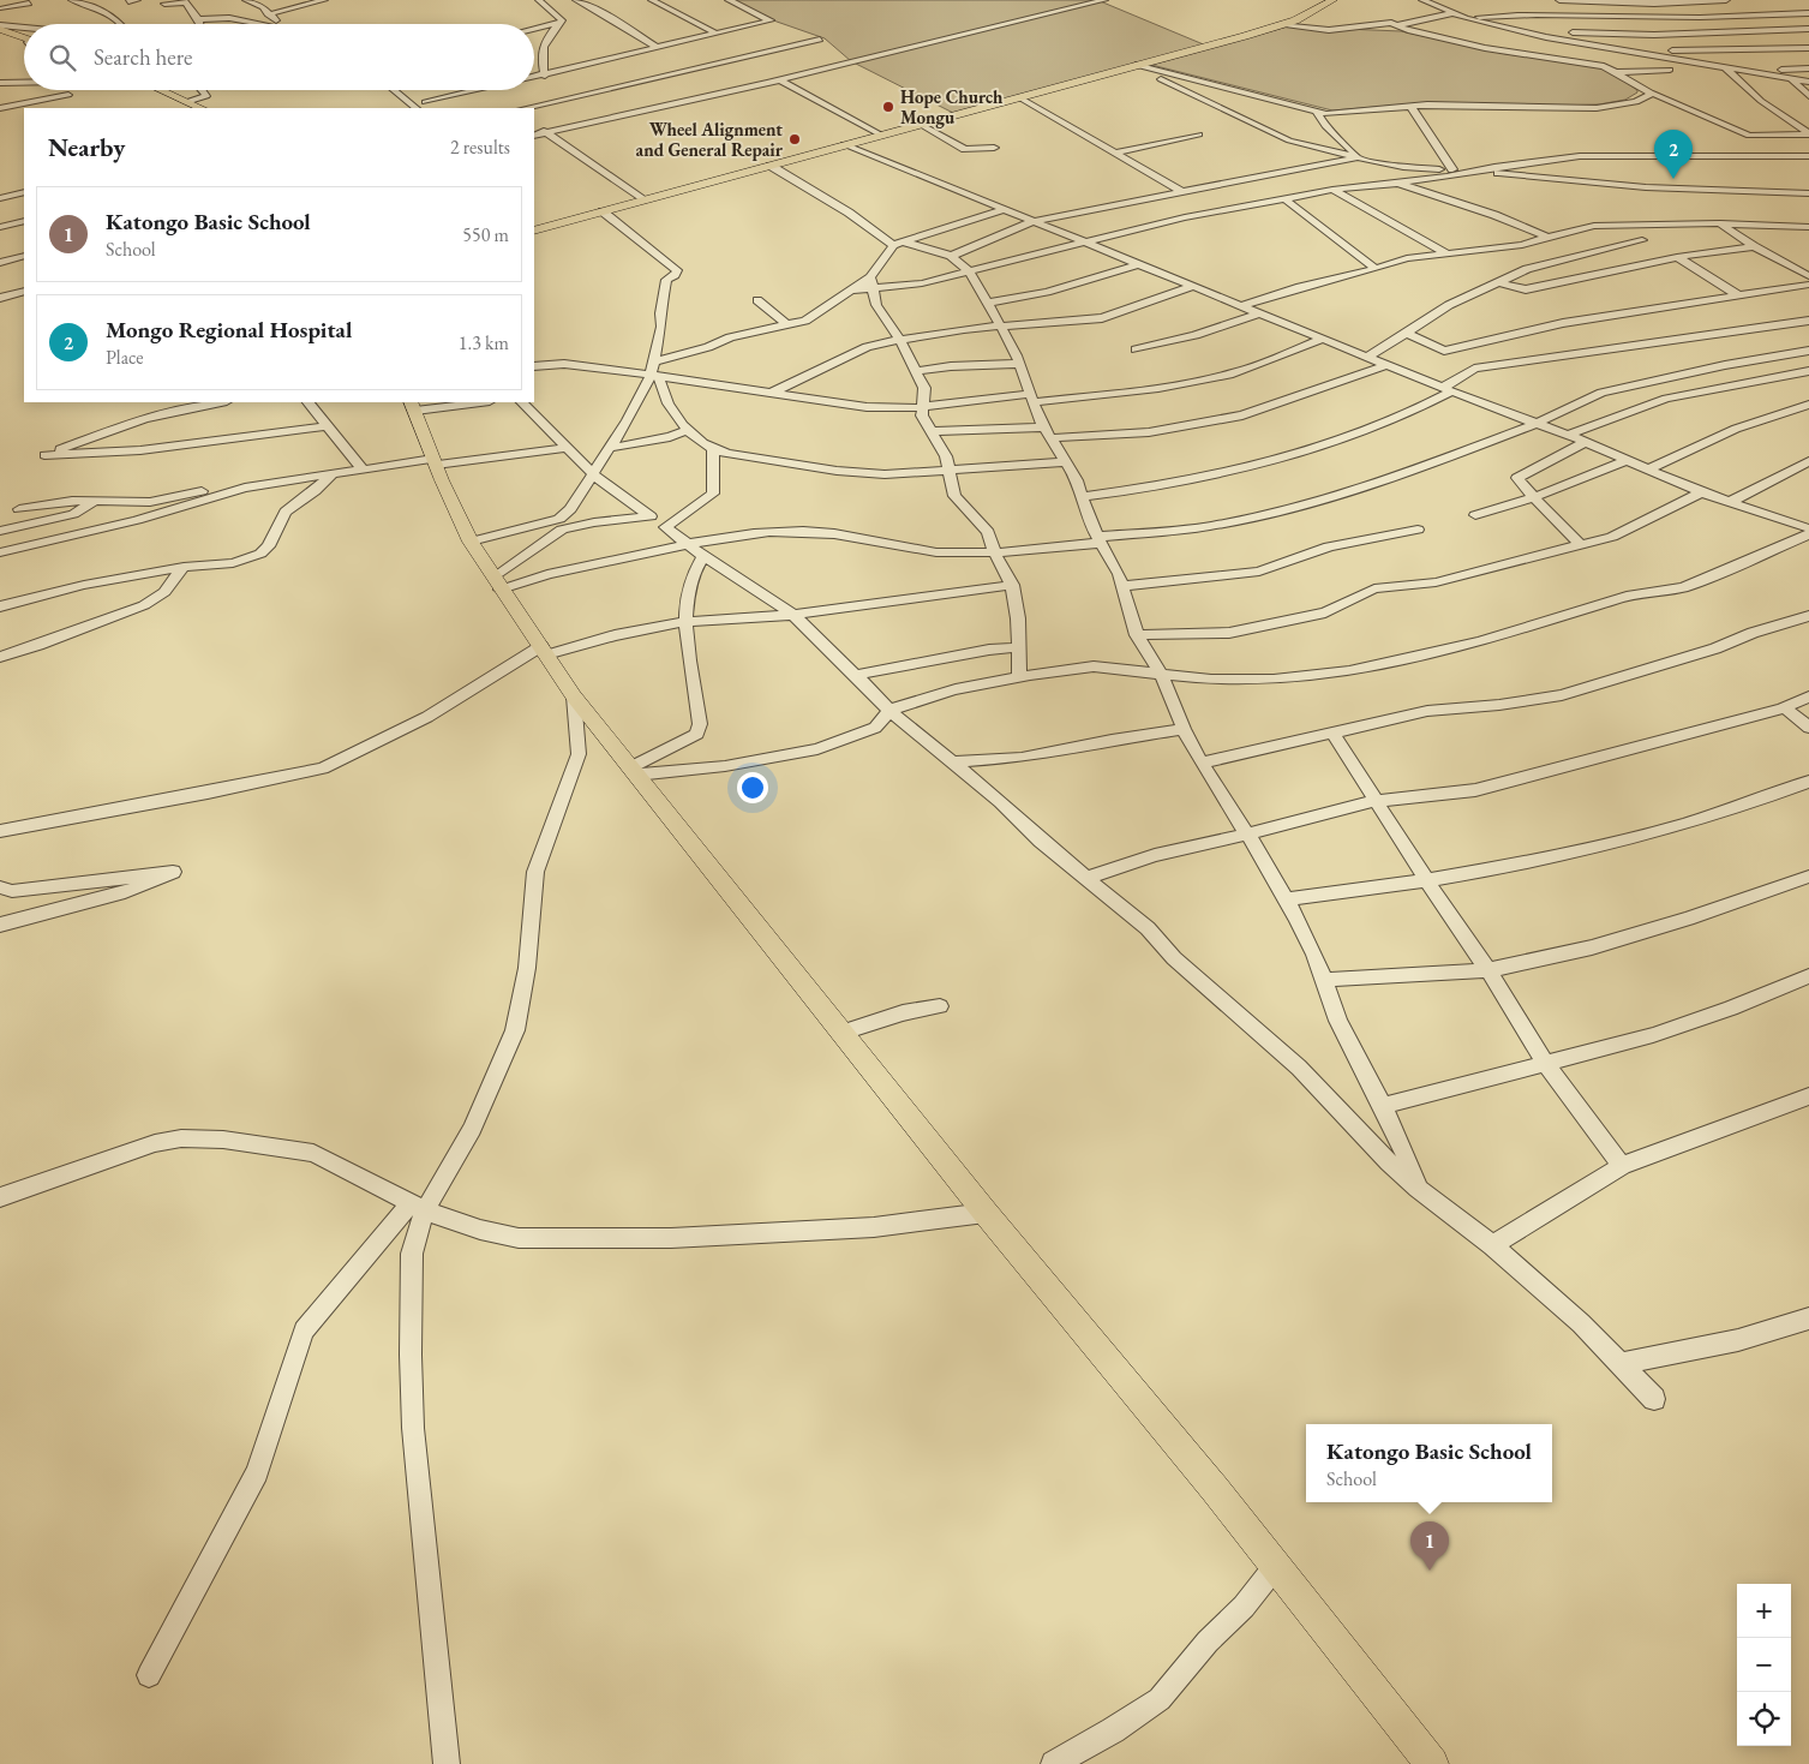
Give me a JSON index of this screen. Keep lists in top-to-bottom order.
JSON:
{
  "places": ["Hope Church Mongu", "Wheel Alignment and General Repair"],
  "page": {
    "search": "Search here",
    "heading": ["Nearby", "2 results"],
    "pins": ["2", "1"],
    "list": [
      {
        "mark": "1",
        "name": "Katongo Basic School",
        "note": "School",
        "value": "550 m"
      },
      {
        "mark": "2",
        "name": "Mongo Regional Hospital",
        "note": "Place",
        "value": "1.3 km"
      }
    ],
    "popup": ["Katongo Basic School", "School"],
    "map_buttons": ["+", "−"]
  }
}
